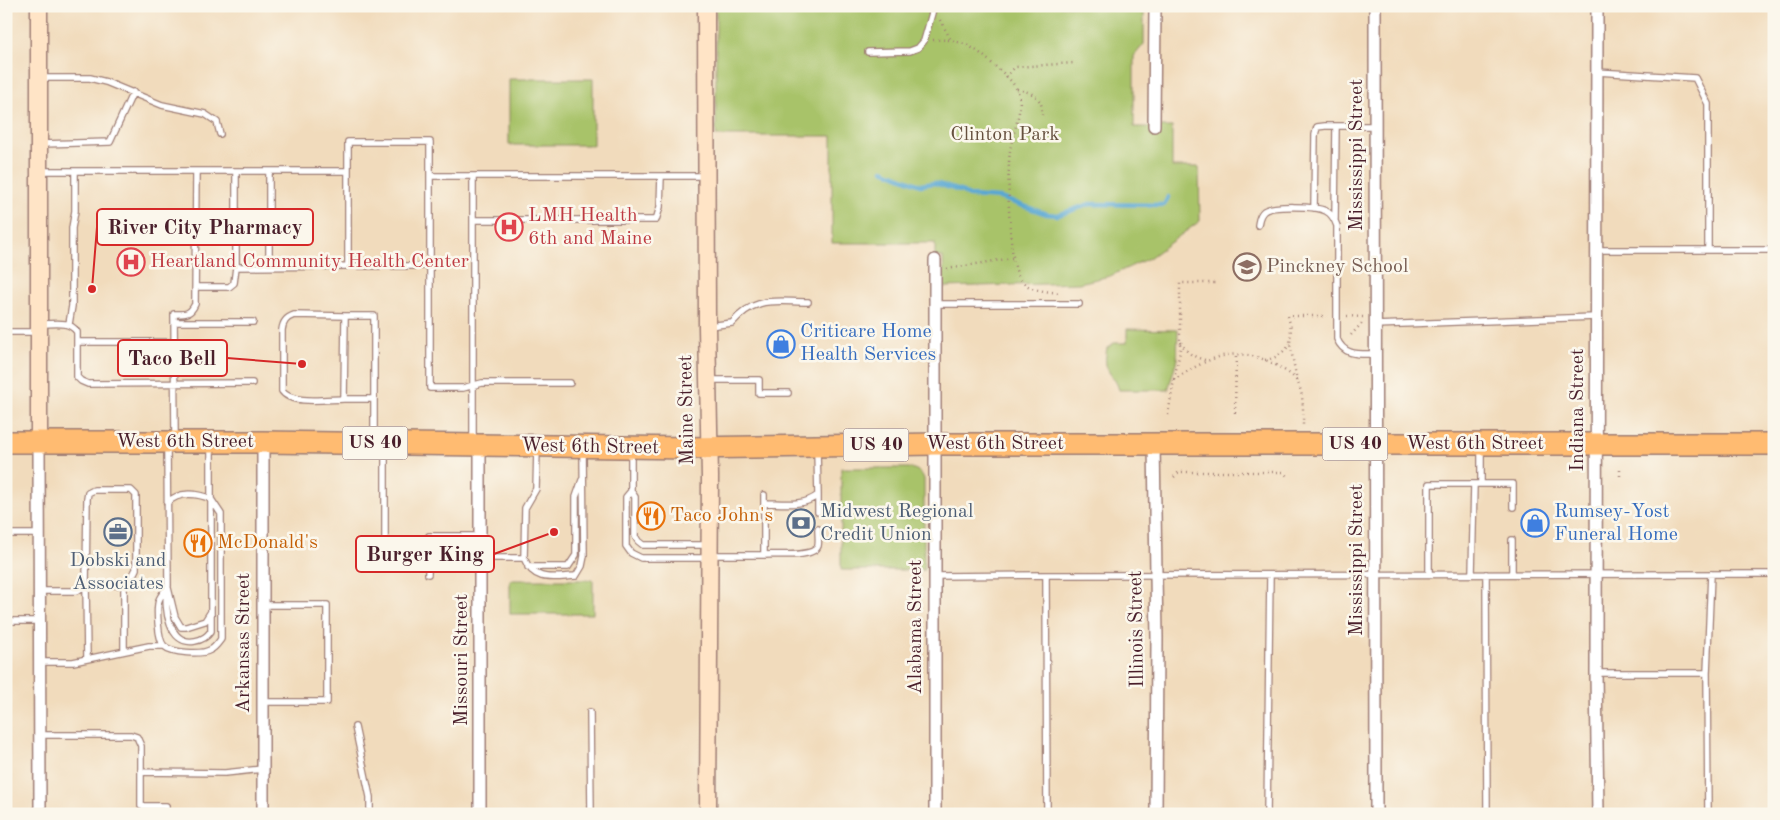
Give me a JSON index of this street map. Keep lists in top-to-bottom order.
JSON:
{
  "streets": {
    "highway": ["West 6th Street", "US 40"],
    "street": [
      "Mississippi Street",
      "Maine Street",
      "Indiana Street",
      "Alabama Street",
      "Illinois Street",
      "Arkansas Street",
      "Missouri Street"
    ]
  },
  "crossings": [
    ["Mississippi Street", "West 6th Street"],
    ["Maine Street", "West 6th Street"],
    ["Indiana Street", "West 6th Street"],
    ["West 6th Street", "Alabama Street"],
    ["West 6th Street", "Illinois Street"],
    ["West 6th Street", "Arkansas Street"],
    ["West 6th Street", "Missouri Street"]
  ],
  "parks": ["Clinton Park"],
  "places": {
    "hospital": ["LMH Health 6th and Maine", "Heartland Community Health Center"],
    "school or university": ["Pinckney School"],
    "other": ["River City Pharmacy", "Taco Bell", "Burger King"],
    "shop": ["Criticare Home Health Services", "Rumsey-Yost Funeral Home"],
    "restaurant": ["Taco John's", "McDonald's"],
    "bank": ["Midwest Regional Credit Union"],
    "office": ["Dobski and Associates"]
  }
}
